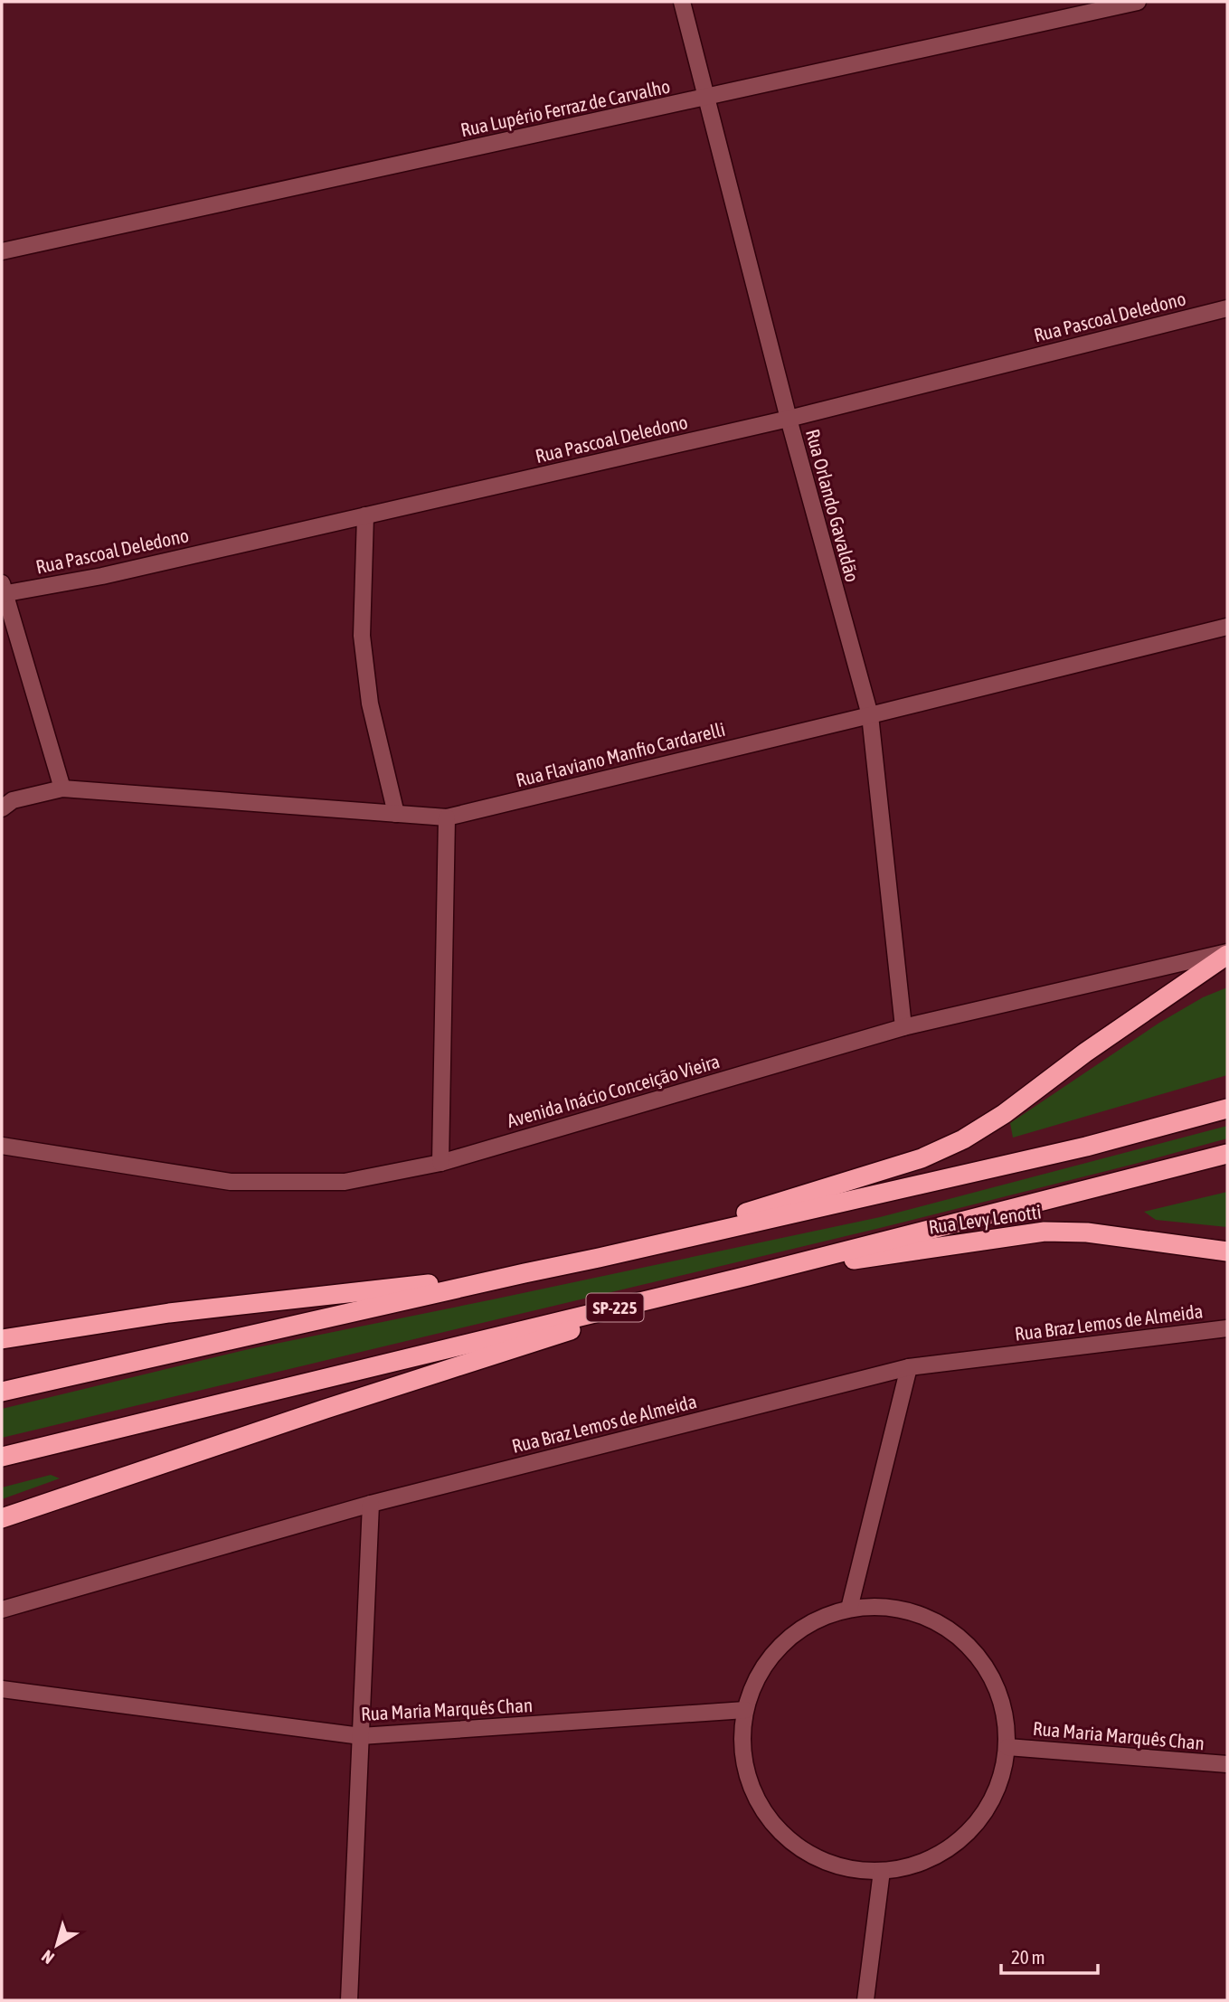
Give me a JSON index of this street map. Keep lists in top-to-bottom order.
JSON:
{
  "streets": {
    "highway": ["Rua Levy Lenotti", "SP-225"],
    "street": [
      "Rua Lupério Ferraz de Carvalho",
      "Rua Pascoal Deledono",
      "Rua Orlando Gavaldão",
      "Rua Flaviano Manfio Cardarelli",
      "Avenida Inácio Conceição Vieira",
      "Rua Braz Lemos de Almeida",
      "Rua Maria Marquês Chan"
    ]
  },
  "crossings": [
    ["Rua Lupério Ferraz de Carvalho", "Rua Orlando Gavaldão"],
    ["Rua Pascoal Deledono", "Rua Orlando Gavaldão"],
    ["Rua Orlando Gavaldão", "Rua Flaviano Manfio Cardarelli"],
    ["Rua Orlando Gavaldão", "Avenida Inácio Conceição Vieira"],
    ["Rua Levy Lenotti", "SP-225"]
  ],
  "scale_bar": "20 m",
  "north": "bottom left"
}
